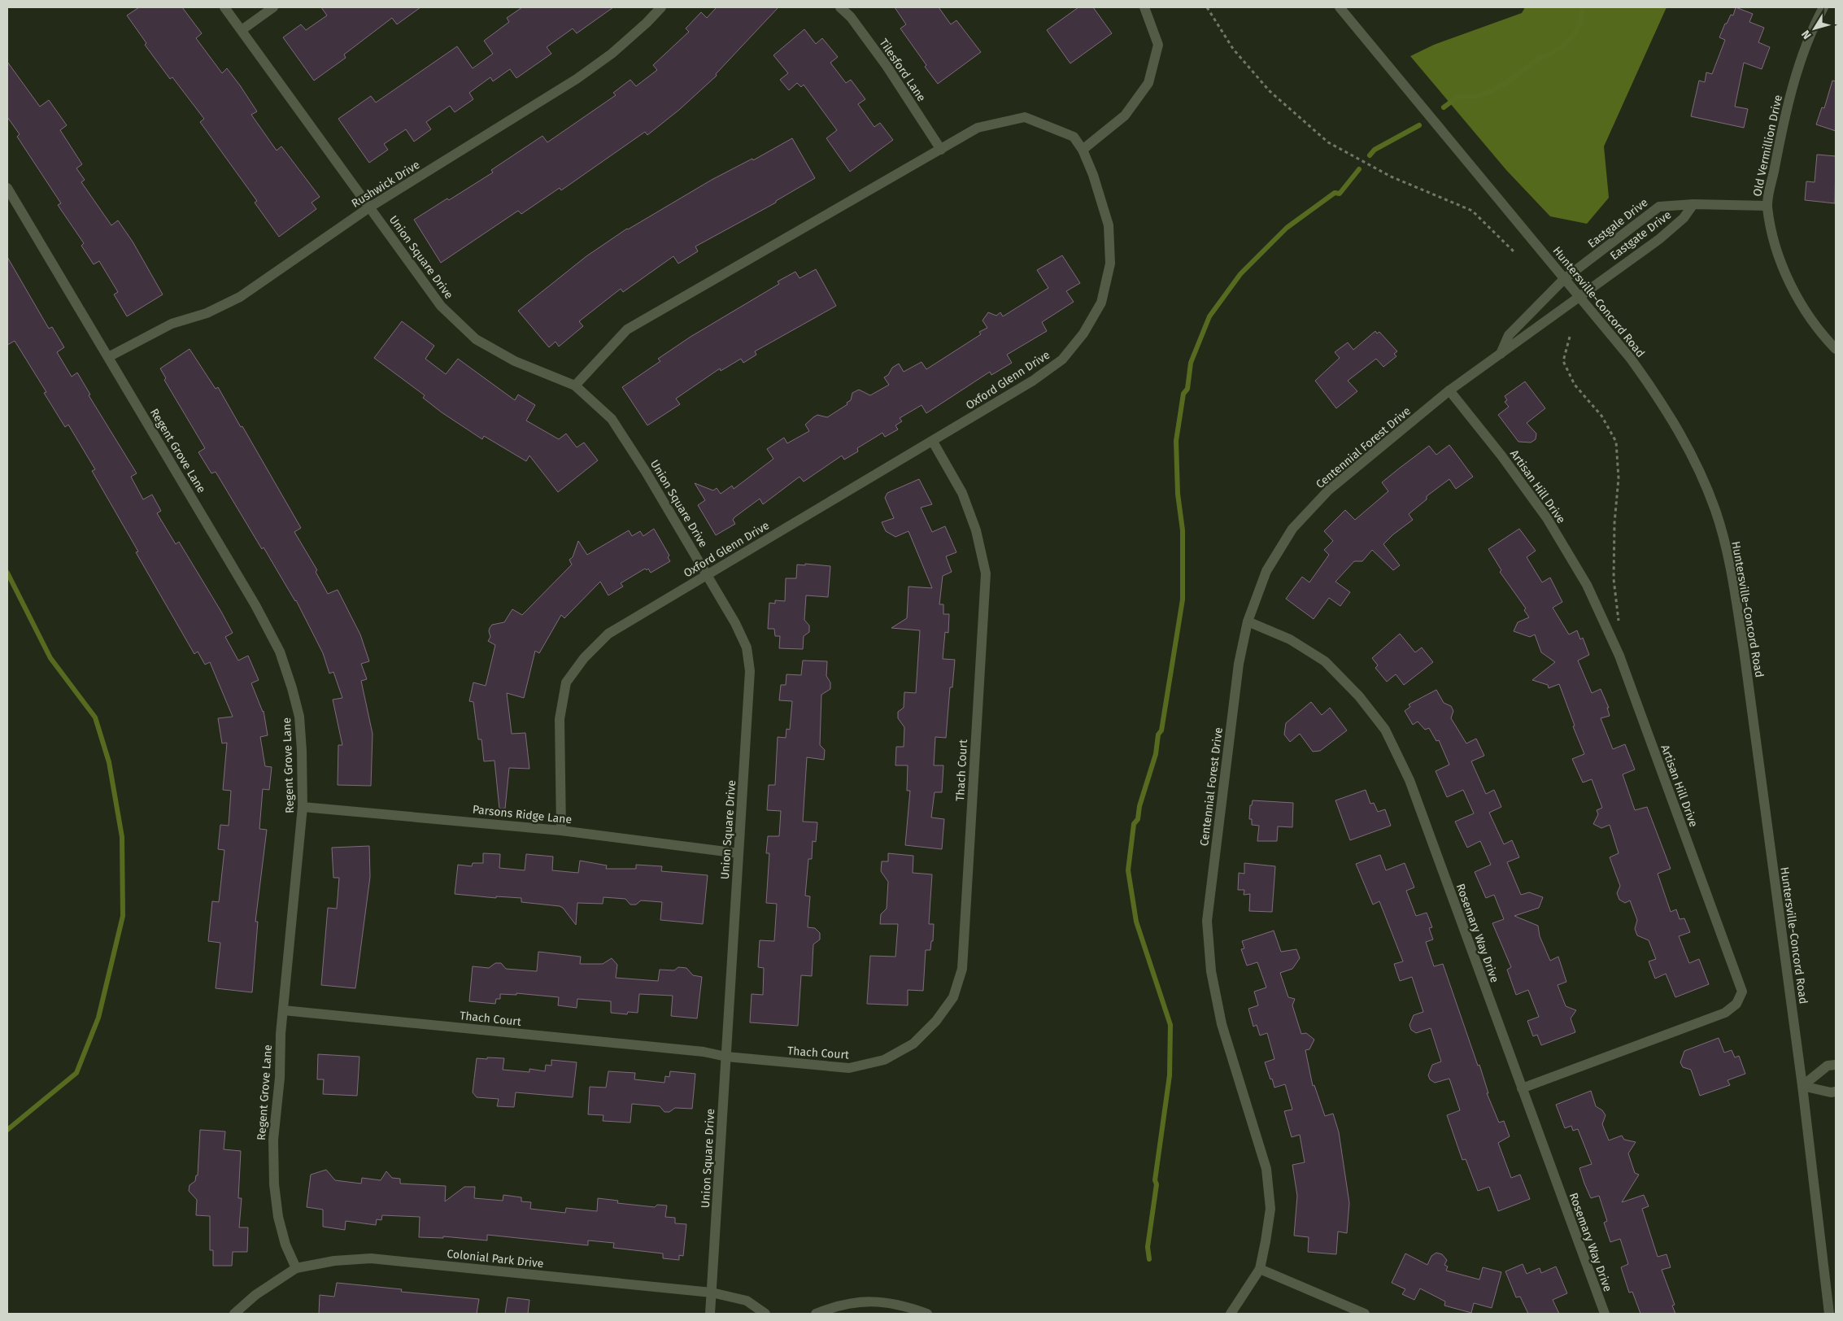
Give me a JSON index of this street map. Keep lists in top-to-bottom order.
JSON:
{
  "streets": {
    "street": [
      "Tilesford Lane",
      "Old Vermillion Drive",
      "Rushwick Drive",
      "Eastgale Drive",
      "Eastgate Drive",
      "Union Square Drive",
      "Huntersville-Concord Road",
      "Oxford Glenn Drive",
      "Centennial Forest Drive",
      "Regent Grove Lane",
      "Artisan Hill Drive",
      "Thach Court",
      "Parsons Ridge Lane",
      "Rosemary Way Drive",
      "Colonial Park Drive"
    ]
  },
  "crossings": [
    ["Tilesford Lane", "Oxford Glenn Drive"],
    ["Rushwick Drive", "Union Square Drive"],
    ["Rushwick Drive", "Regent Grove Lane"],
    ["Eastgale Drive", "Eastgate Drive"],
    ["Eastgale Drive", "Huntersville-Concord Road"],
    ["Eastgate Drive", "Huntersville-Concord Road"],
    ["Eastgate Drive", "Centennial Forest Drive"],
    ["Union Square Drive", "Oxford Glenn Drive"],
    ["Union Square Drive", "Thach Court"],
    ["Union Square Drive", "Parsons Ridge Lane"],
    ["Union Square Drive", "Colonial Park Drive"],
    ["Huntersville-Concord Road", "Centennial Forest Drive"],
    ["Oxford Glenn Drive", "Thach Court"],
    ["Oxford Glenn Drive", "Parsons Ridge Lane"],
    ["Centennial Forest Drive", "Artisan Hill Drive"],
    ["Centennial Forest Drive", "Rosemary Way Drive"],
    ["Regent Grove Lane", "Thach Court"],
    ["Regent Grove Lane", "Parsons Ridge Lane"],
    ["Regent Grove Lane", "Colonial Park Drive"],
    ["Artisan Hill Drive", "Rosemary Way Drive"]
  ],
  "north": "bottom left"
}
